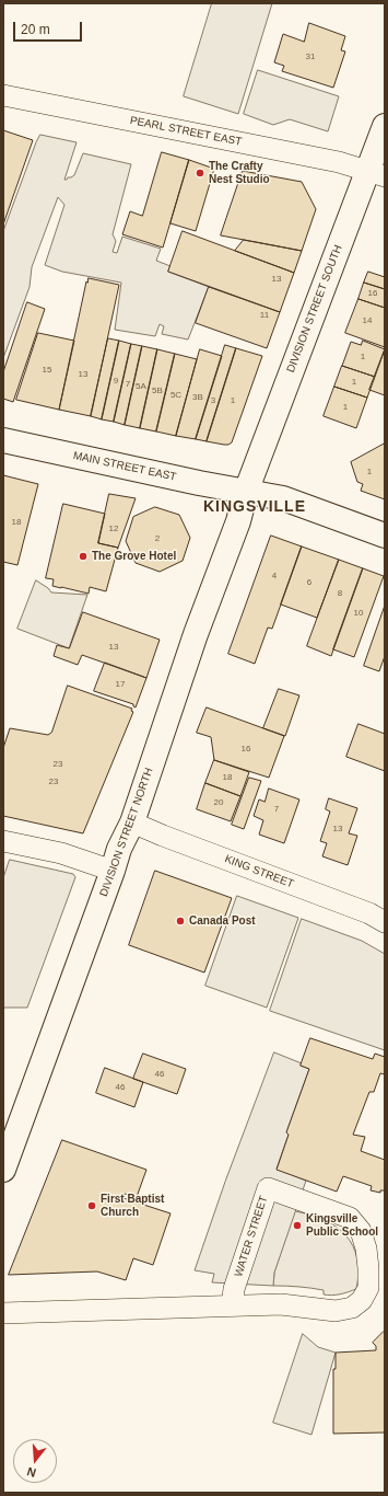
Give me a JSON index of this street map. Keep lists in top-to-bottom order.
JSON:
{
  "streets": {
    "main road": ["DIVISION STREET SOUTH", "MAIN STREET EAST", "DIVISION STREET NORTH"],
    "street": ["PEARL STREET EAST", "KING STREET", "WATER STREET"]
  },
  "crossings": [
    ["PEARL STREET EAST", "DIVISION STREET SOUTH"],
    ["DIVISION STREET SOUTH", "MAIN STREET EAST"],
    ["DIVISION STREET SOUTH", "DIVISION STREET NORTH"],
    ["MAIN STREET EAST", "DIVISION STREET NORTH"],
    ["DIVISION STREET NORTH", "KING STREET"]
  ],
  "districts": ["KINGSVILLE"],
  "places": [
    "The Crafty Nest Studio",
    "The Grove Hotel",
    "Canada Post",
    "First Baptist Church",
    "Kingsville Public School"
  ],
  "house_numbers": [
    "31",
    "13",
    "16",
    "11",
    "14",
    "1",
    "15",
    "13",
    "9",
    "1",
    "7",
    "5A",
    "5B",
    "5C",
    "3B",
    "3",
    "1",
    "1",
    "1",
    "18",
    "12",
    "2",
    "4",
    "6",
    "8",
    "10",
    "13",
    "17",
    "16",
    "23",
    "18",
    "23",
    "20",
    "7",
    "13",
    "46",
    "46"
  ],
  "scale_bar": "20 m",
  "north": "bottom"
}
